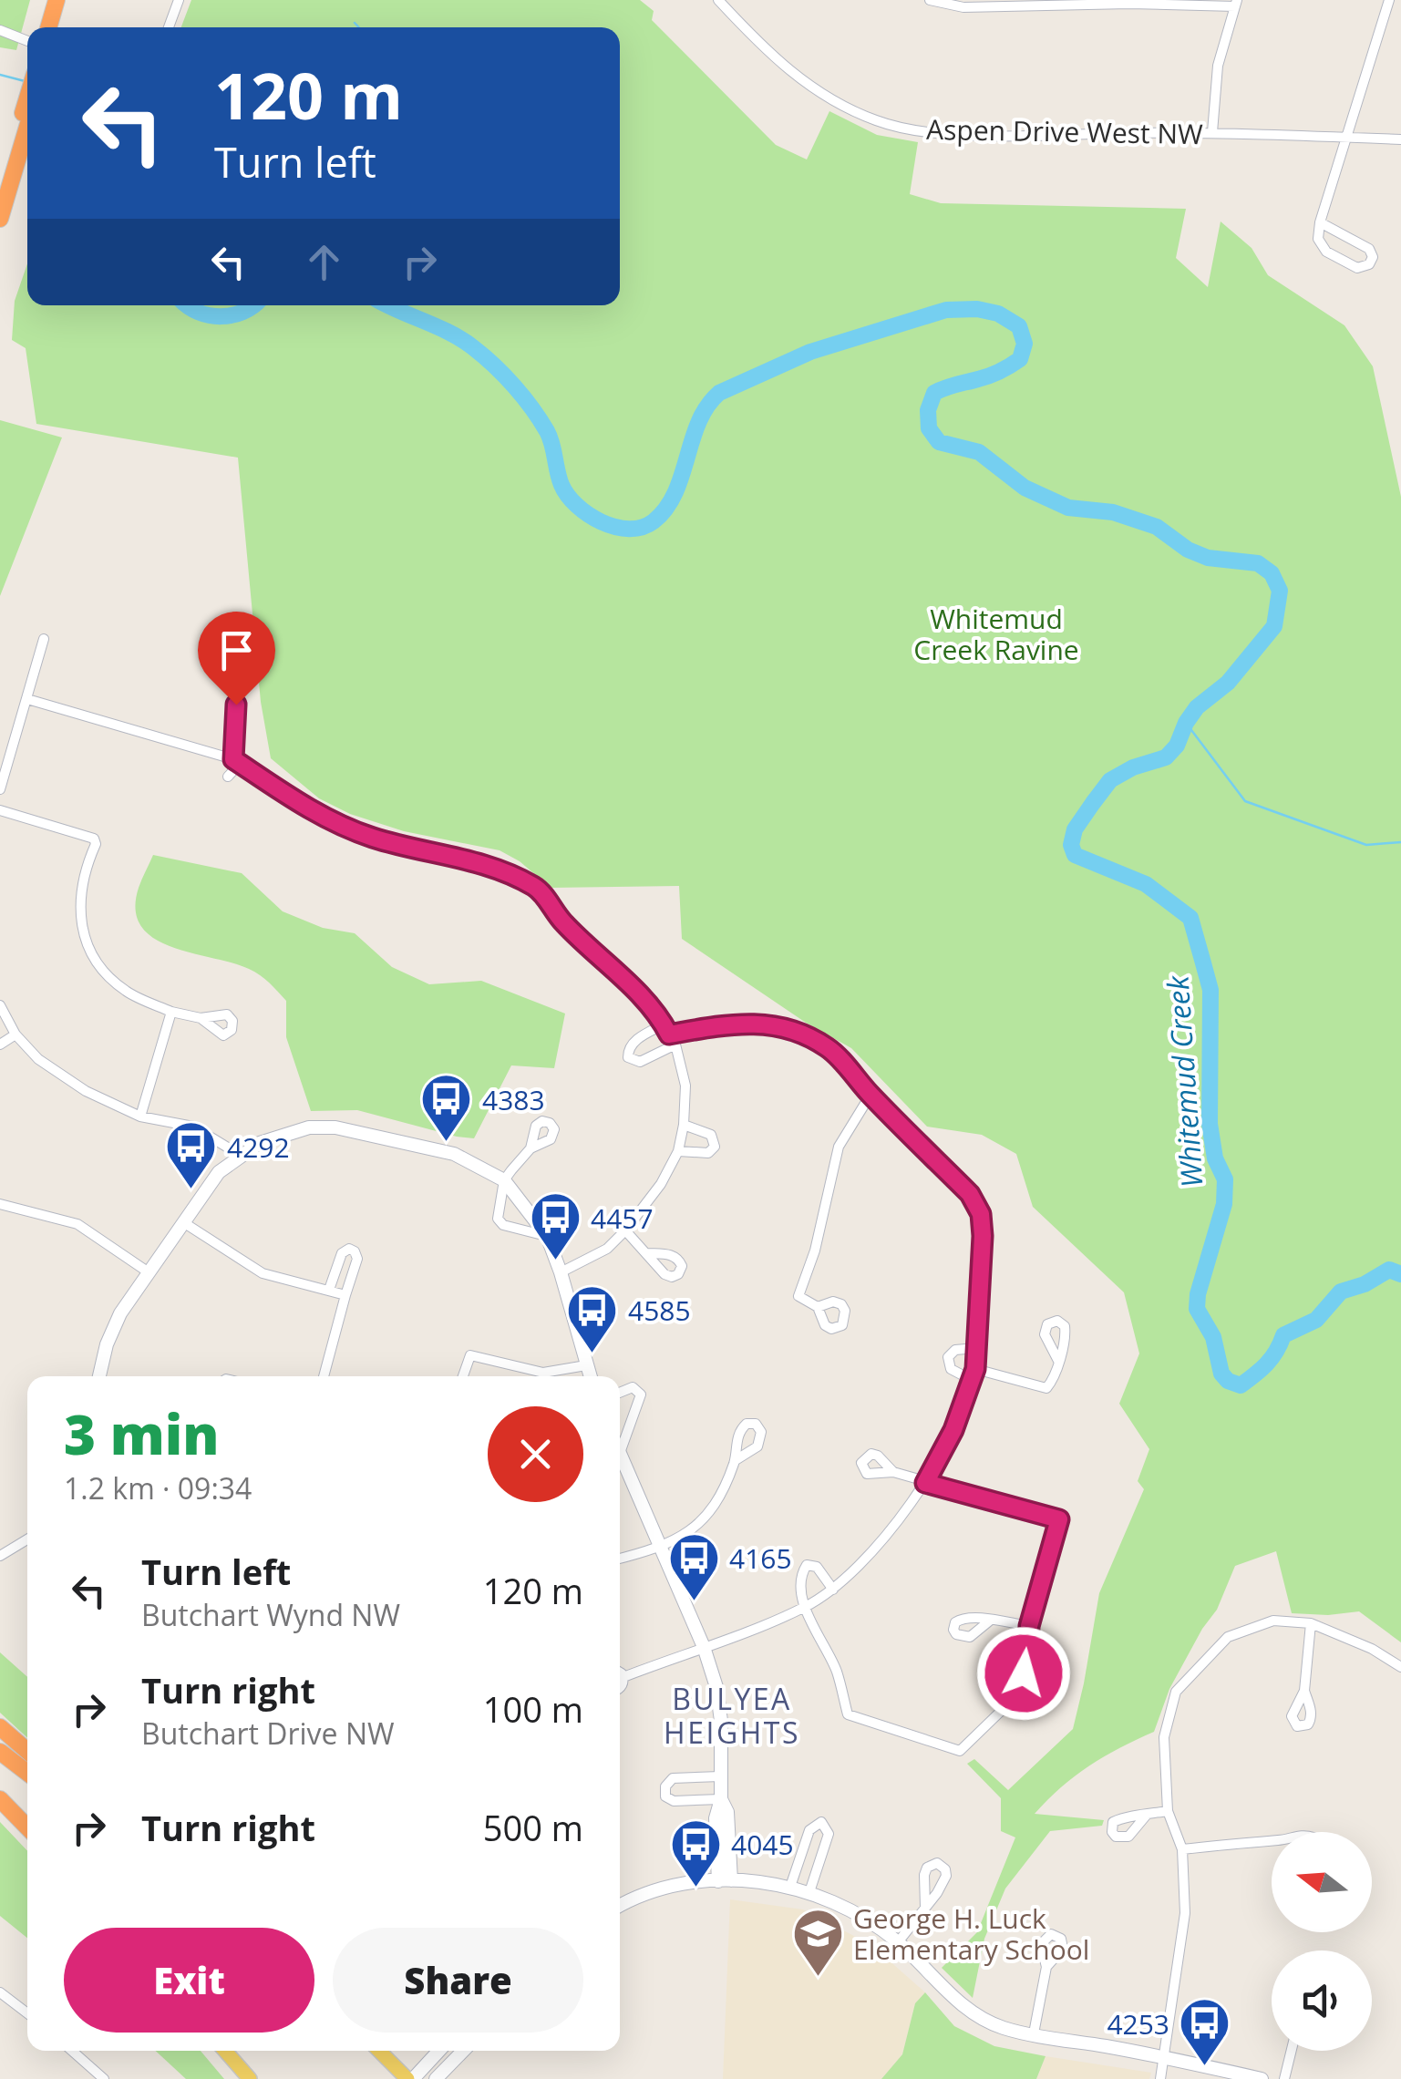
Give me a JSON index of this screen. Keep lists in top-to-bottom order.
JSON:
{
  "streets": {
    "street": ["Aspen Drive West NW"]
  },
  "districts": ["BULYEA HEIGHTS"],
  "water": ["Whitemud Creek"],
  "parks": ["Whitemud Creek Ravine"],
  "places": {
    "bus stop": [
      "4383",
      "4292",
      "4457",
      "4585",
      "4165",
      "4045",
      "4253"
    ],
    "school or university": ["George H. Luck Elementary School"]
  },
  "north": "left",
  "page": {
    "turn": ["120 m", "Turn left"],
    "heading": ["3 min", "1.2 km · 09:34"],
    "list": [
      {
        "name": "Turn left",
        "note": "Butchart Wynd NW",
        "value": "120 m"
      },
      {
        "name": "Turn right",
        "note": "Butchart Drive NW",
        "value": "100 m"
      },
      {
        "name": "Turn right",
        "value": "500 m"
      }
    ],
    "buttons": ["Exit", "Share"]
  }
}
